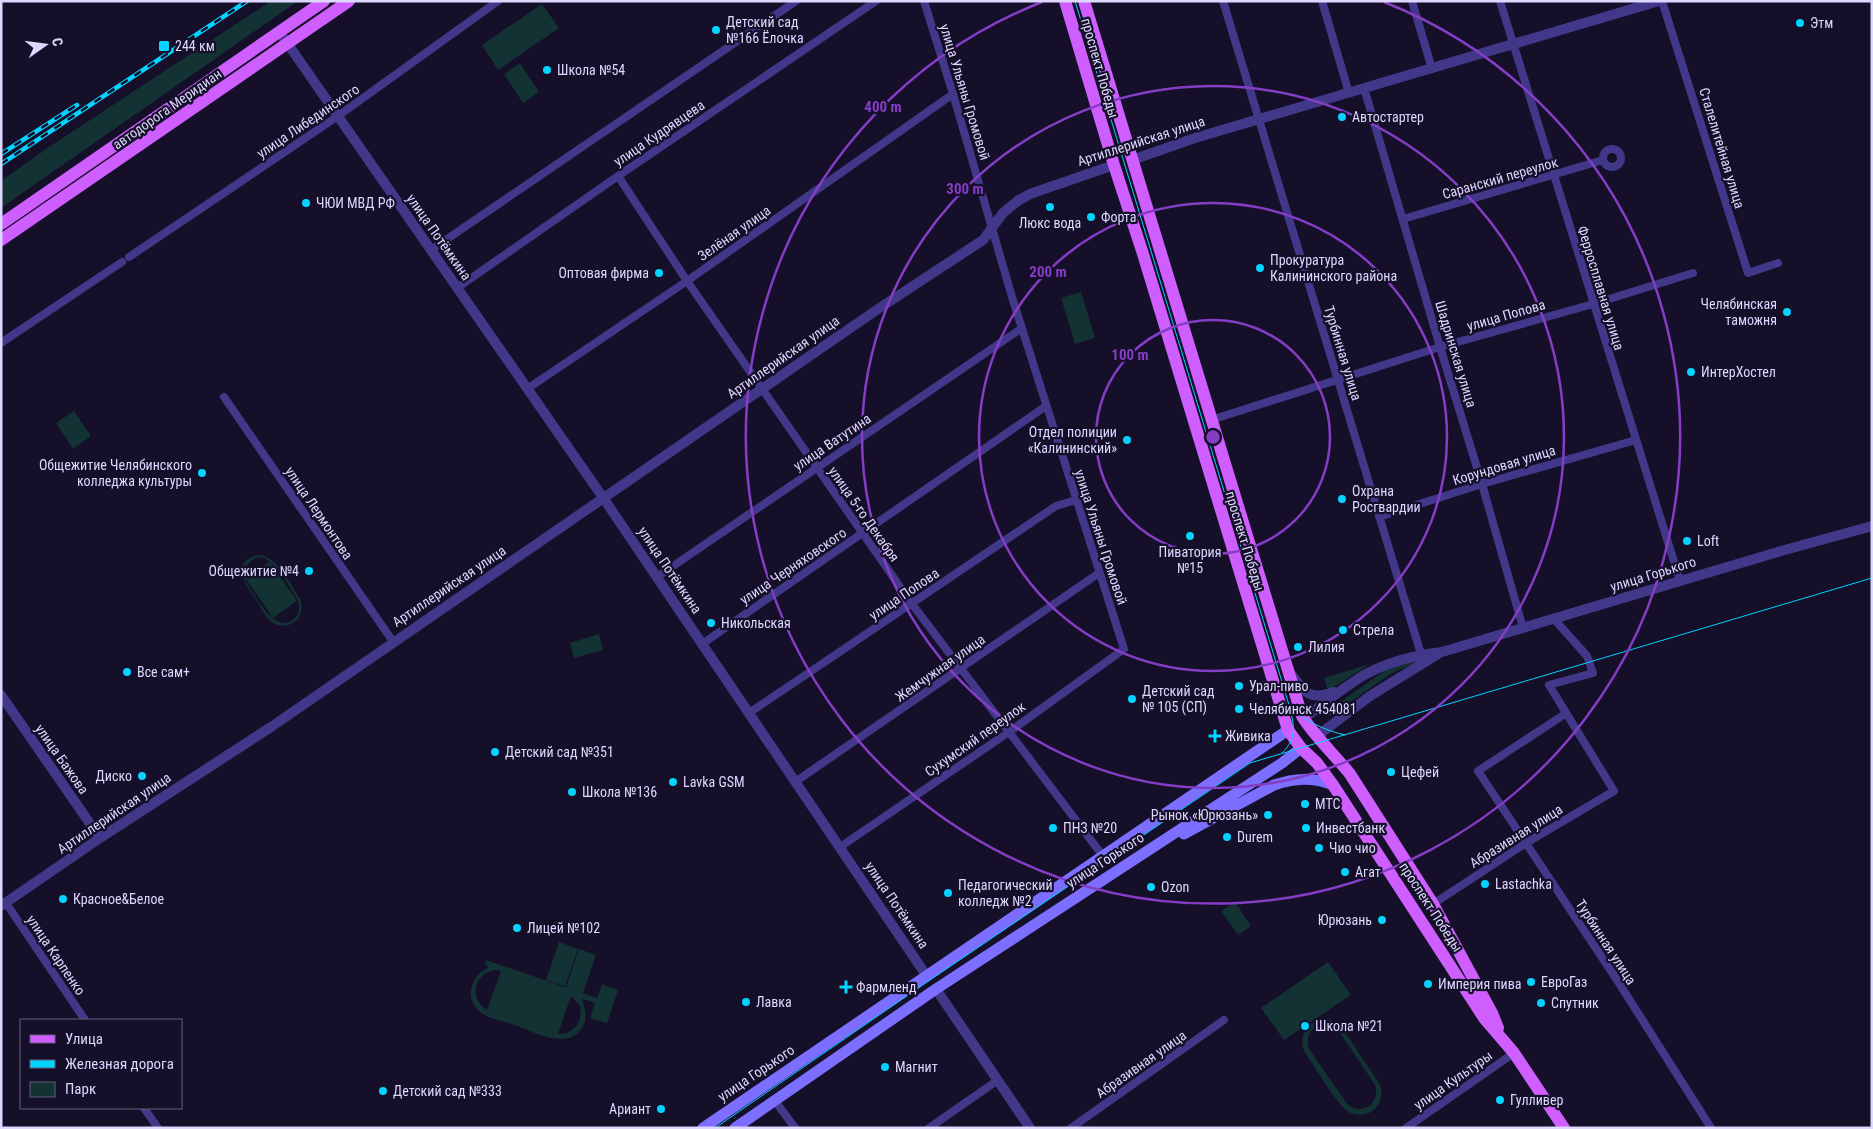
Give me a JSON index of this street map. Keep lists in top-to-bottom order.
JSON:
{
  "streets": {
    "main road": [
      "проспект Победы",
      "автодорога Меридиан",
      "Артиллерийская улица",
      "улица Потёмкина",
      "улица Горького"
    ],
    "street": [
      "улица Ульяны Громовой",
      "улица Либединского",
      "улица Кудрявцева",
      "Сталелитейная улица",
      "Саранский переулок",
      "Зелёная улица",
      "Ферросплавная улица",
      "улица Попова",
      "Турбинная улица",
      "Шадринская улица",
      "улица Ватутина",
      "Корундовая улица",
      "улица Лермонтова",
      "улица 5-го Декабря",
      "улица Черняховского",
      "Жемчужная улица",
      "Сухумский переулок",
      "улица Бажова",
      "Абразивная улица",
      "улица Карпенко",
      "улица Культуры"
    ]
  },
  "crossings": [
    ["проспект Победы", "Артиллерийская улица"],
    ["проспект Победы", "улица Попова"],
    ["проспект Победы", "улица Горького"],
    ["проспект Победы", "Абразивная улица"],
    ["проспект Победы", "улица Культуры"],
    ["улица Ульяны Громовой", "Артиллерийская улица"],
    ["улица Ульяны Громовой", "Зелёная улица"],
    ["улица Ульяны Громовой", "улица Попова"],
    ["улица Ульяны Громовой", "улица Ватутина"],
    ["улица Ульяны Громовой", "улица Черняховского"],
    ["улица Ульяны Громовой", "Жемчужная улица"],
    ["улица Ульяны Громовой", "Сухумский переулок"],
    ["автодорога Меридиан", "улица Потёмкина"],
    ["улица Либединского", "улица Потёмкина"],
    ["улица Кудрявцева", "улица Потёмкина"],
    ["улица Кудрявцева", "улица 5-го Декабря"],
    ["Артиллерийская улица", "Сталелитейная улица"],
    ["Артиллерийская улица", "улица Потёмкина"],
    ["Артиллерийская улица", "Ферросплавная улица"],
    ["Артиллерийская улица", "Турбинная улица"],
    ["Артиллерийская улица", "Шадринская улица"],
    ["Артиллерийская улица", "улица Лермонтова"],
    ["Артиллерийская улица", "улица 5-го Декабря"],
    ["Артиллерийская улица", "улица Бажова"],
    ["Артиллерийская улица", "улица Карпенко"],
    ["Саранский переулок", "Ферросплавная улица"],
    ["Саранский переулок", "Шадринская улица"],
    ["Зелёная улица", "улица Потёмкина"],
    ["Зелёная улица", "улица 5-го Декабря"],
    ["улица Потёмкина", "улица Попова"],
    ["улица Потёмкина", "улица Ватутина"],
    ["улица Потёмкина", "улица Черняховского"],
    ["улица Потёмкина", "улица Горького"],
    ["улица Потёмкина", "Жемчужная улица"],
    ["улица Потёмкина", "Сухумский переулок"],
    ["Ферросплавная улица", "улица Попова"],
    ["Ферросплавная улица", "Корундовая улица"],
    ["Ферросплавная улица", "улица Горького"],
    ["улица Попова", "Турбинная улица"],
    ["улица Попова", "Шадринская улица"],
    ["улица Попова", "улица 5-го Декабря"],
    ["Турбинная улица", "Корундовая улица"],
    ["Турбинная улица", "улица Горького"],
    ["Турбинная улица", "Абразивная улица"],
    ["Шадринская улица", "Корундовая улица"],
    ["Шадринская улица", "улица Горького"],
    ["улица Ватутина", "улица 5-го Декабря"],
    ["улица 5-го Декабря", "улица Черняховского"],
    ["улица 5-го Декабря", "улица Горького"],
    ["улица 5-го Декабря", "Жемчужная улица"],
    ["улица 5-го Декабря", "Сухумский переулок"]
  ],
  "places": {
    "other": [
      "Этм",
      "Детский сад №166 Ёлочка",
      "Школа №54",
      "Автостартер",
      "ЧЮИ МВД РФ",
      "Люкс вода",
      "Форта",
      "Прокуратура Калининского района",
      "Оптовая фирма",
      "Челябинская таможня",
      "ИнтерХостел",
      "Отдел полиции «Калининский»",
      "Общежитие Челябинского колледжа культуры",
      "Охрана Росгвардии",
      "Пиватория №15",
      "Loft",
      "Общежитие №4",
      "Никольская",
      "Стрела",
      "Лилия",
      "Все сам+",
      "Урал-пиво",
      "Детский сад № 105 (СП)",
      "Челябинск 454081",
      "Детский сад №351",
      "Цефей",
      "Диско",
      "Lavka GSM",
      "Школа №136",
      "МТС",
      "Рынок «Юрюзань»",
      "ПНЗ №20",
      "Инвестбанк",
      "Durem",
      "Чио чио",
      "Агат",
      "Lastachka",
      "Ozon",
      "Педагогический колледж №2",
      "Красное&Белое",
      "Юрюзань",
      "Лицей №102",
      "ЕвроГаз",
      "Империя пива",
      "Лавка",
      "Спутник",
      "Школа №21",
      "Магнит",
      "Детский сад №333",
      "Гулливер",
      "Ариант"
    ],
    "transit": ["244 км"],
    "health": ["Живика", "Фармленд"]
  },
  "legend": ["Улица", "Железная дорога", "Парк"],
  "north": "right",
  "rings": [
    "400 m",
    "300 m",
    "200 m",
    "100 m"
  ]
}
